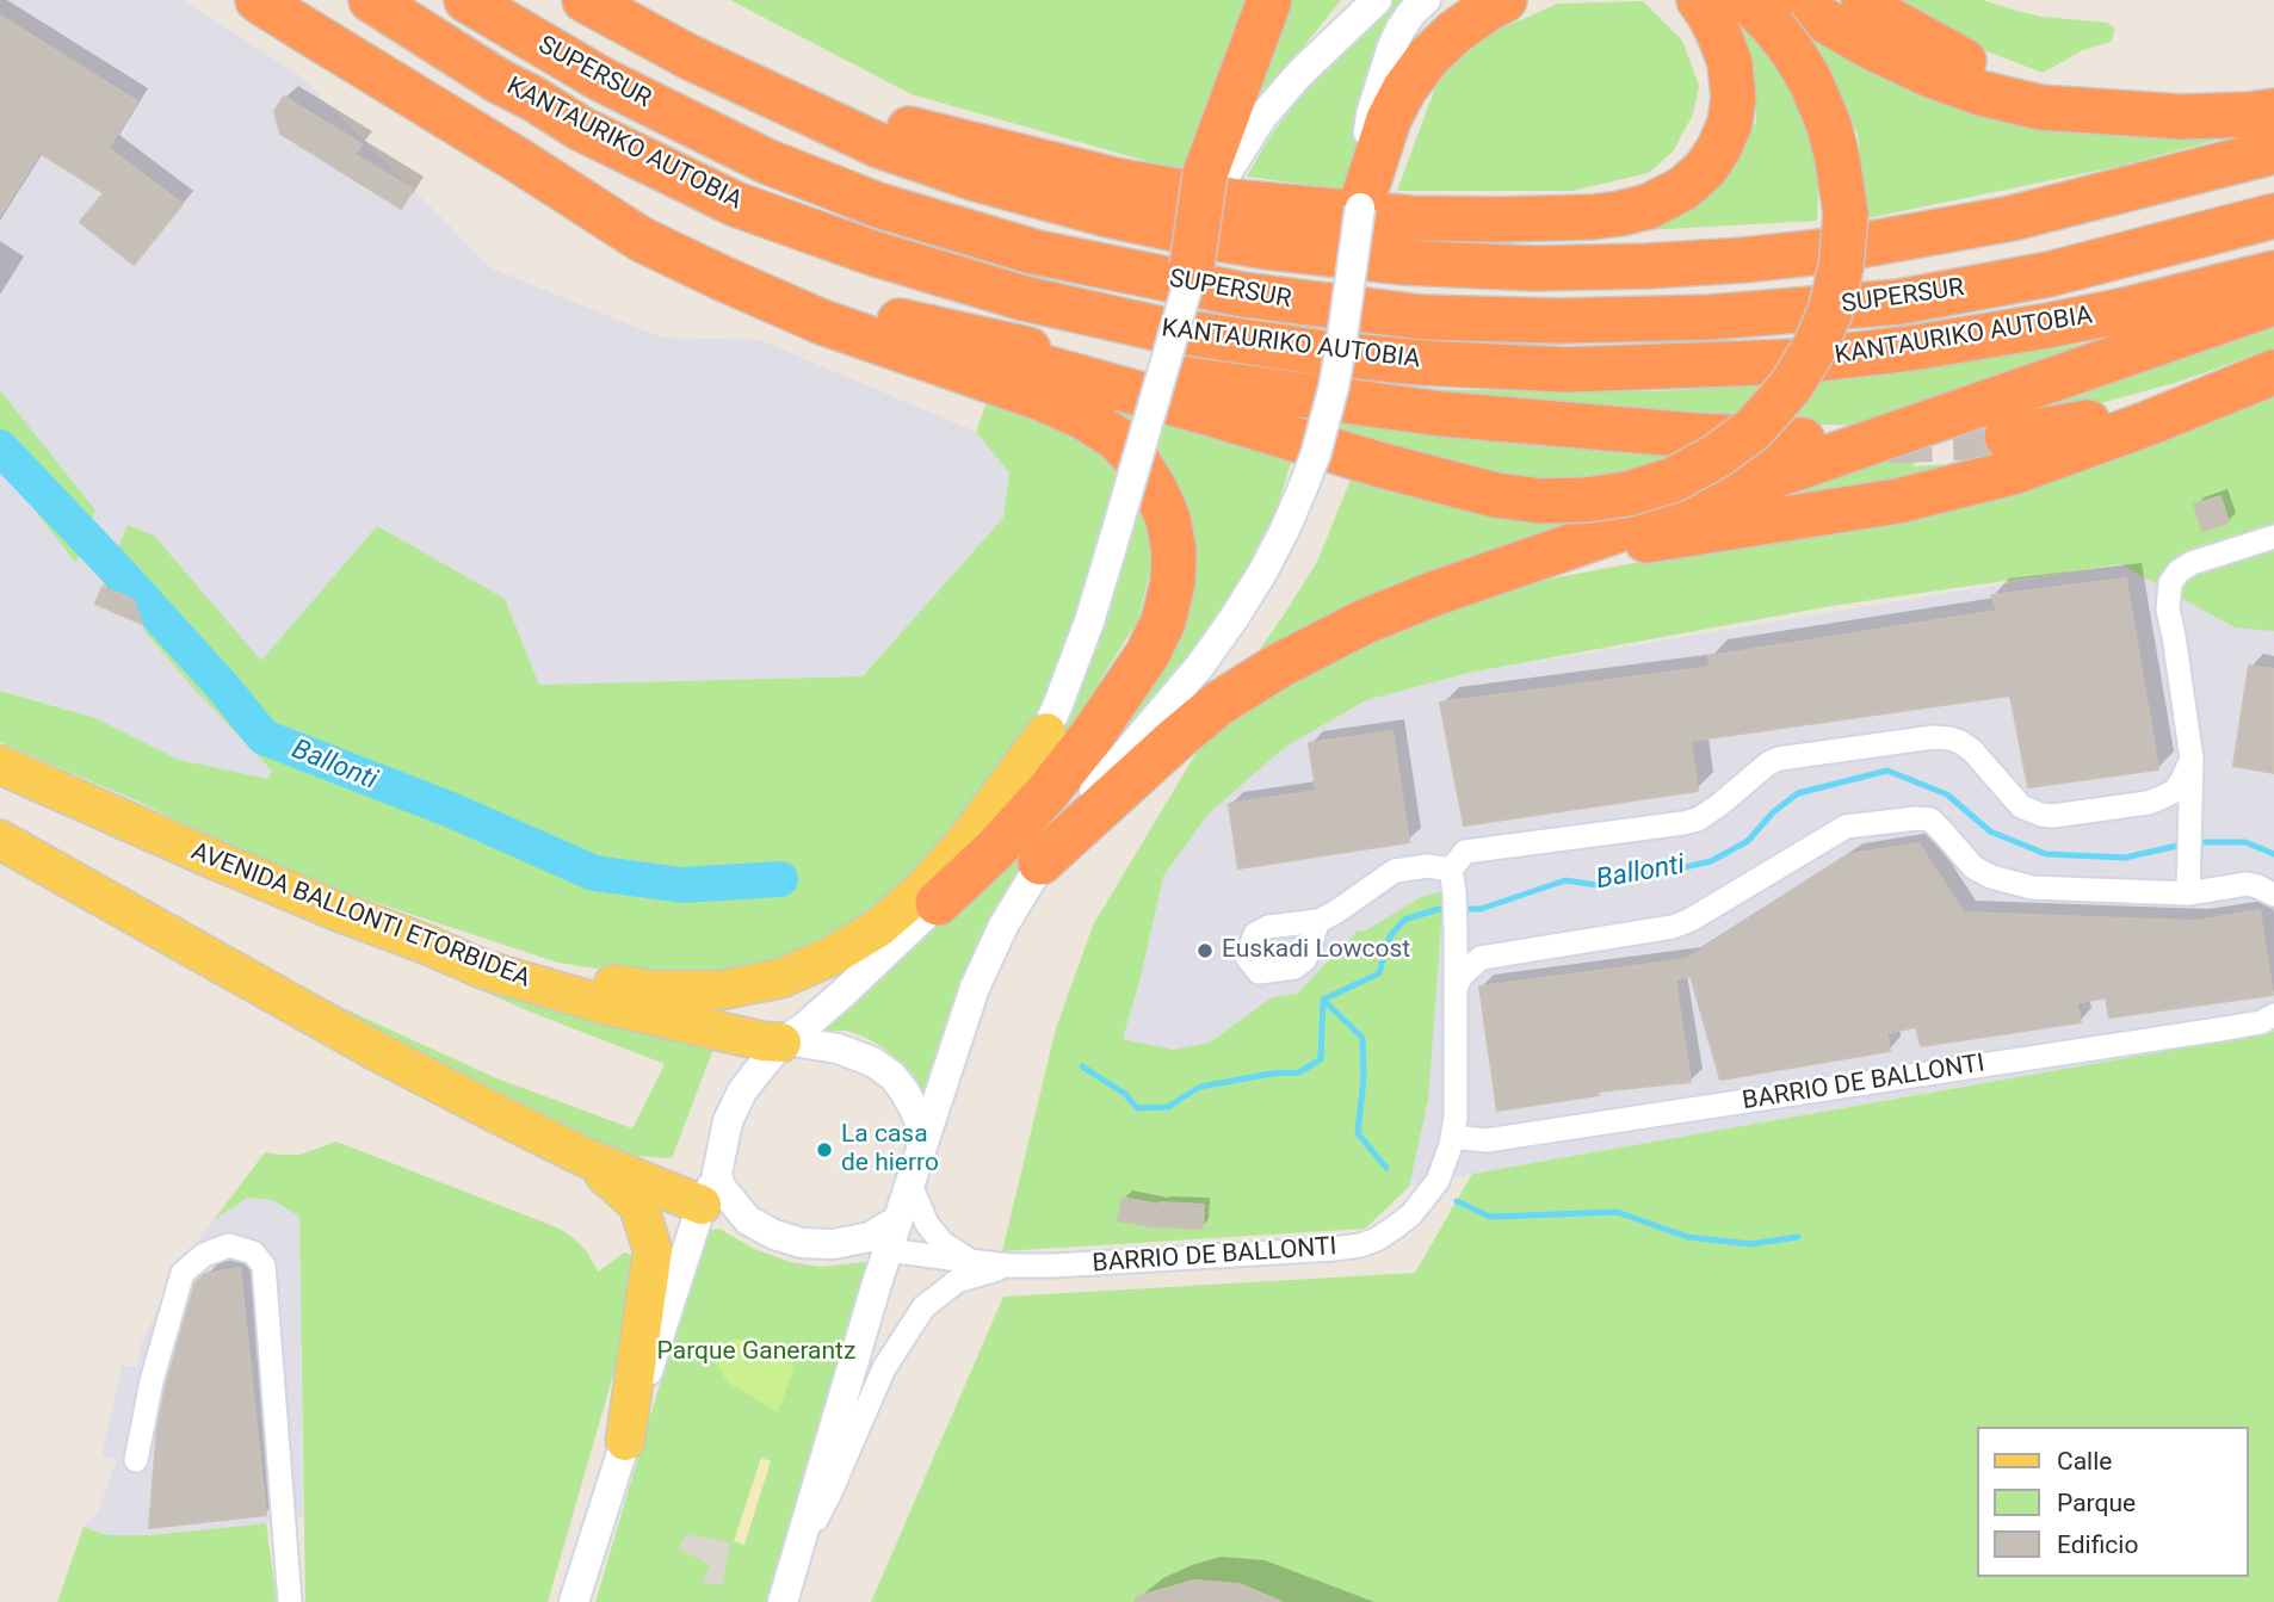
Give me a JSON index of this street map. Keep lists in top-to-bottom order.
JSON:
{
  "streets": {
    "highway": ["SUPERSUR", "KANTAURIKO AUTOBIA"],
    "main road": ["AVENIDA BALLONTI ETORBIDEA"],
    "street": ["BARRIO DE BALLONTI"]
  },
  "crossings": [
    ["AVENIDA BALLONTI ETORBIDEA", "BARRIO DE BALLONTI"]
  ],
  "water": ["Ballonti"],
  "parks": ["Parque Ganerantz"],
  "places": ["Euskadi Lowcost", "La casa de hierro"],
  "legend": ["Calle", "Parque", "Edificio"]
}
